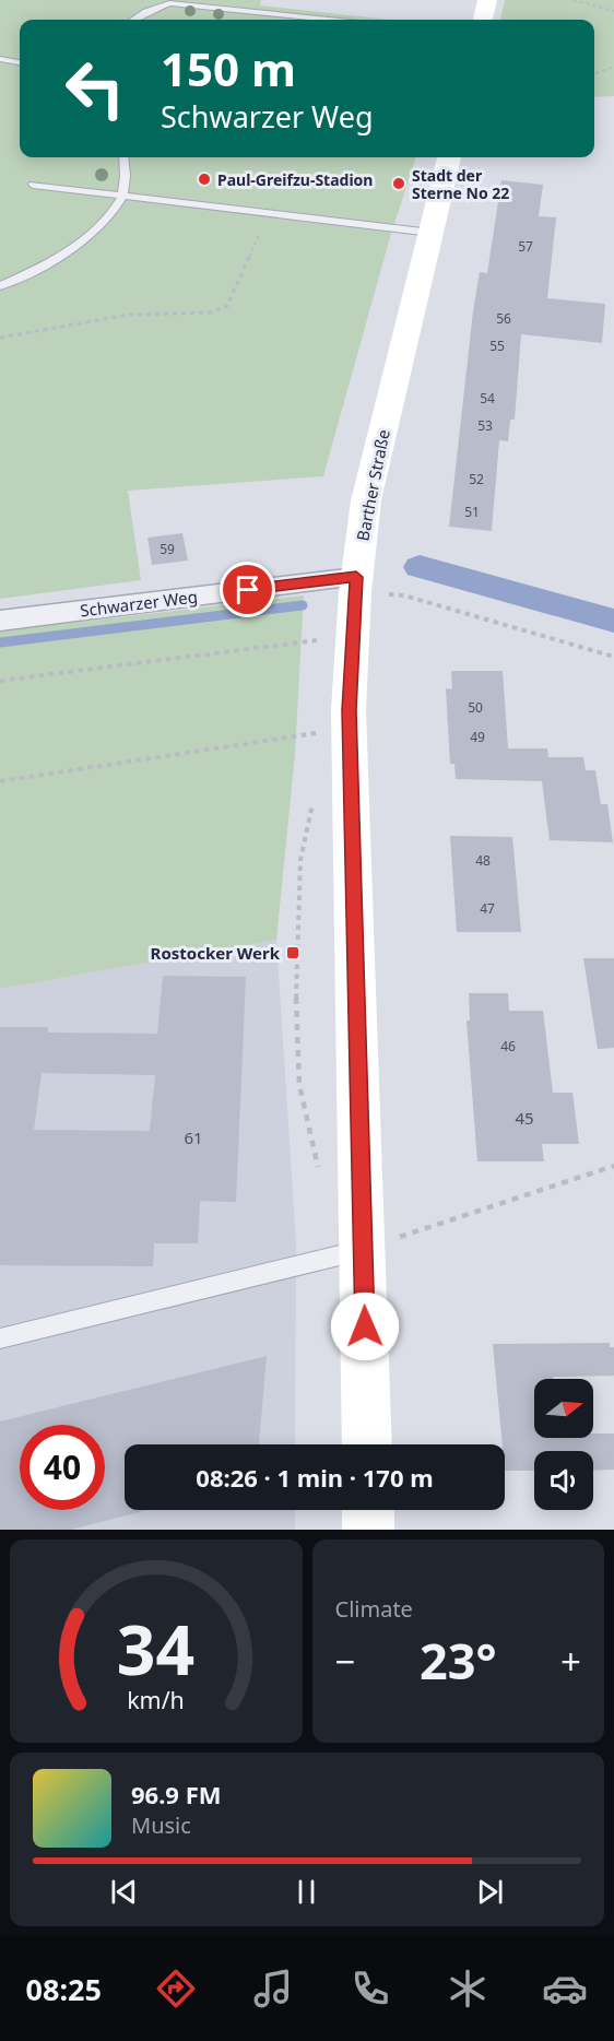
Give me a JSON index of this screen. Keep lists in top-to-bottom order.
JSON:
{
  "streets": {
    "street": ["Barther Straße", "Schwarzer Weg"]
  },
  "crossings": [
    ["Barther Straße", "Schwarzer Weg"]
  ],
  "places": {
    "other": ["Paul-Greifzu-Stadion", "Stadt der Sterne No 22"],
    "transit": ["Rostocker Werk"]
  },
  "house_numbers": [
    "57",
    "56",
    "55",
    "54",
    "53",
    "52",
    "51",
    "59",
    "50",
    "49",
    "48",
    "47",
    "46",
    "45",
    "61"
  ],
  "north": "right",
  "page": {
    "turn": ["150 m", "Schwarzer Weg"],
    "limit": "40",
    "trip": "08:26 · 1 min · 170 m",
    "tile": "Climate",
    "heat": ["−", "23°", "+"],
    "song": ["96.9 FM", "Music"],
    "tabs": "08:25",
    "gauge": ["34", "km/h"]
  }
}
